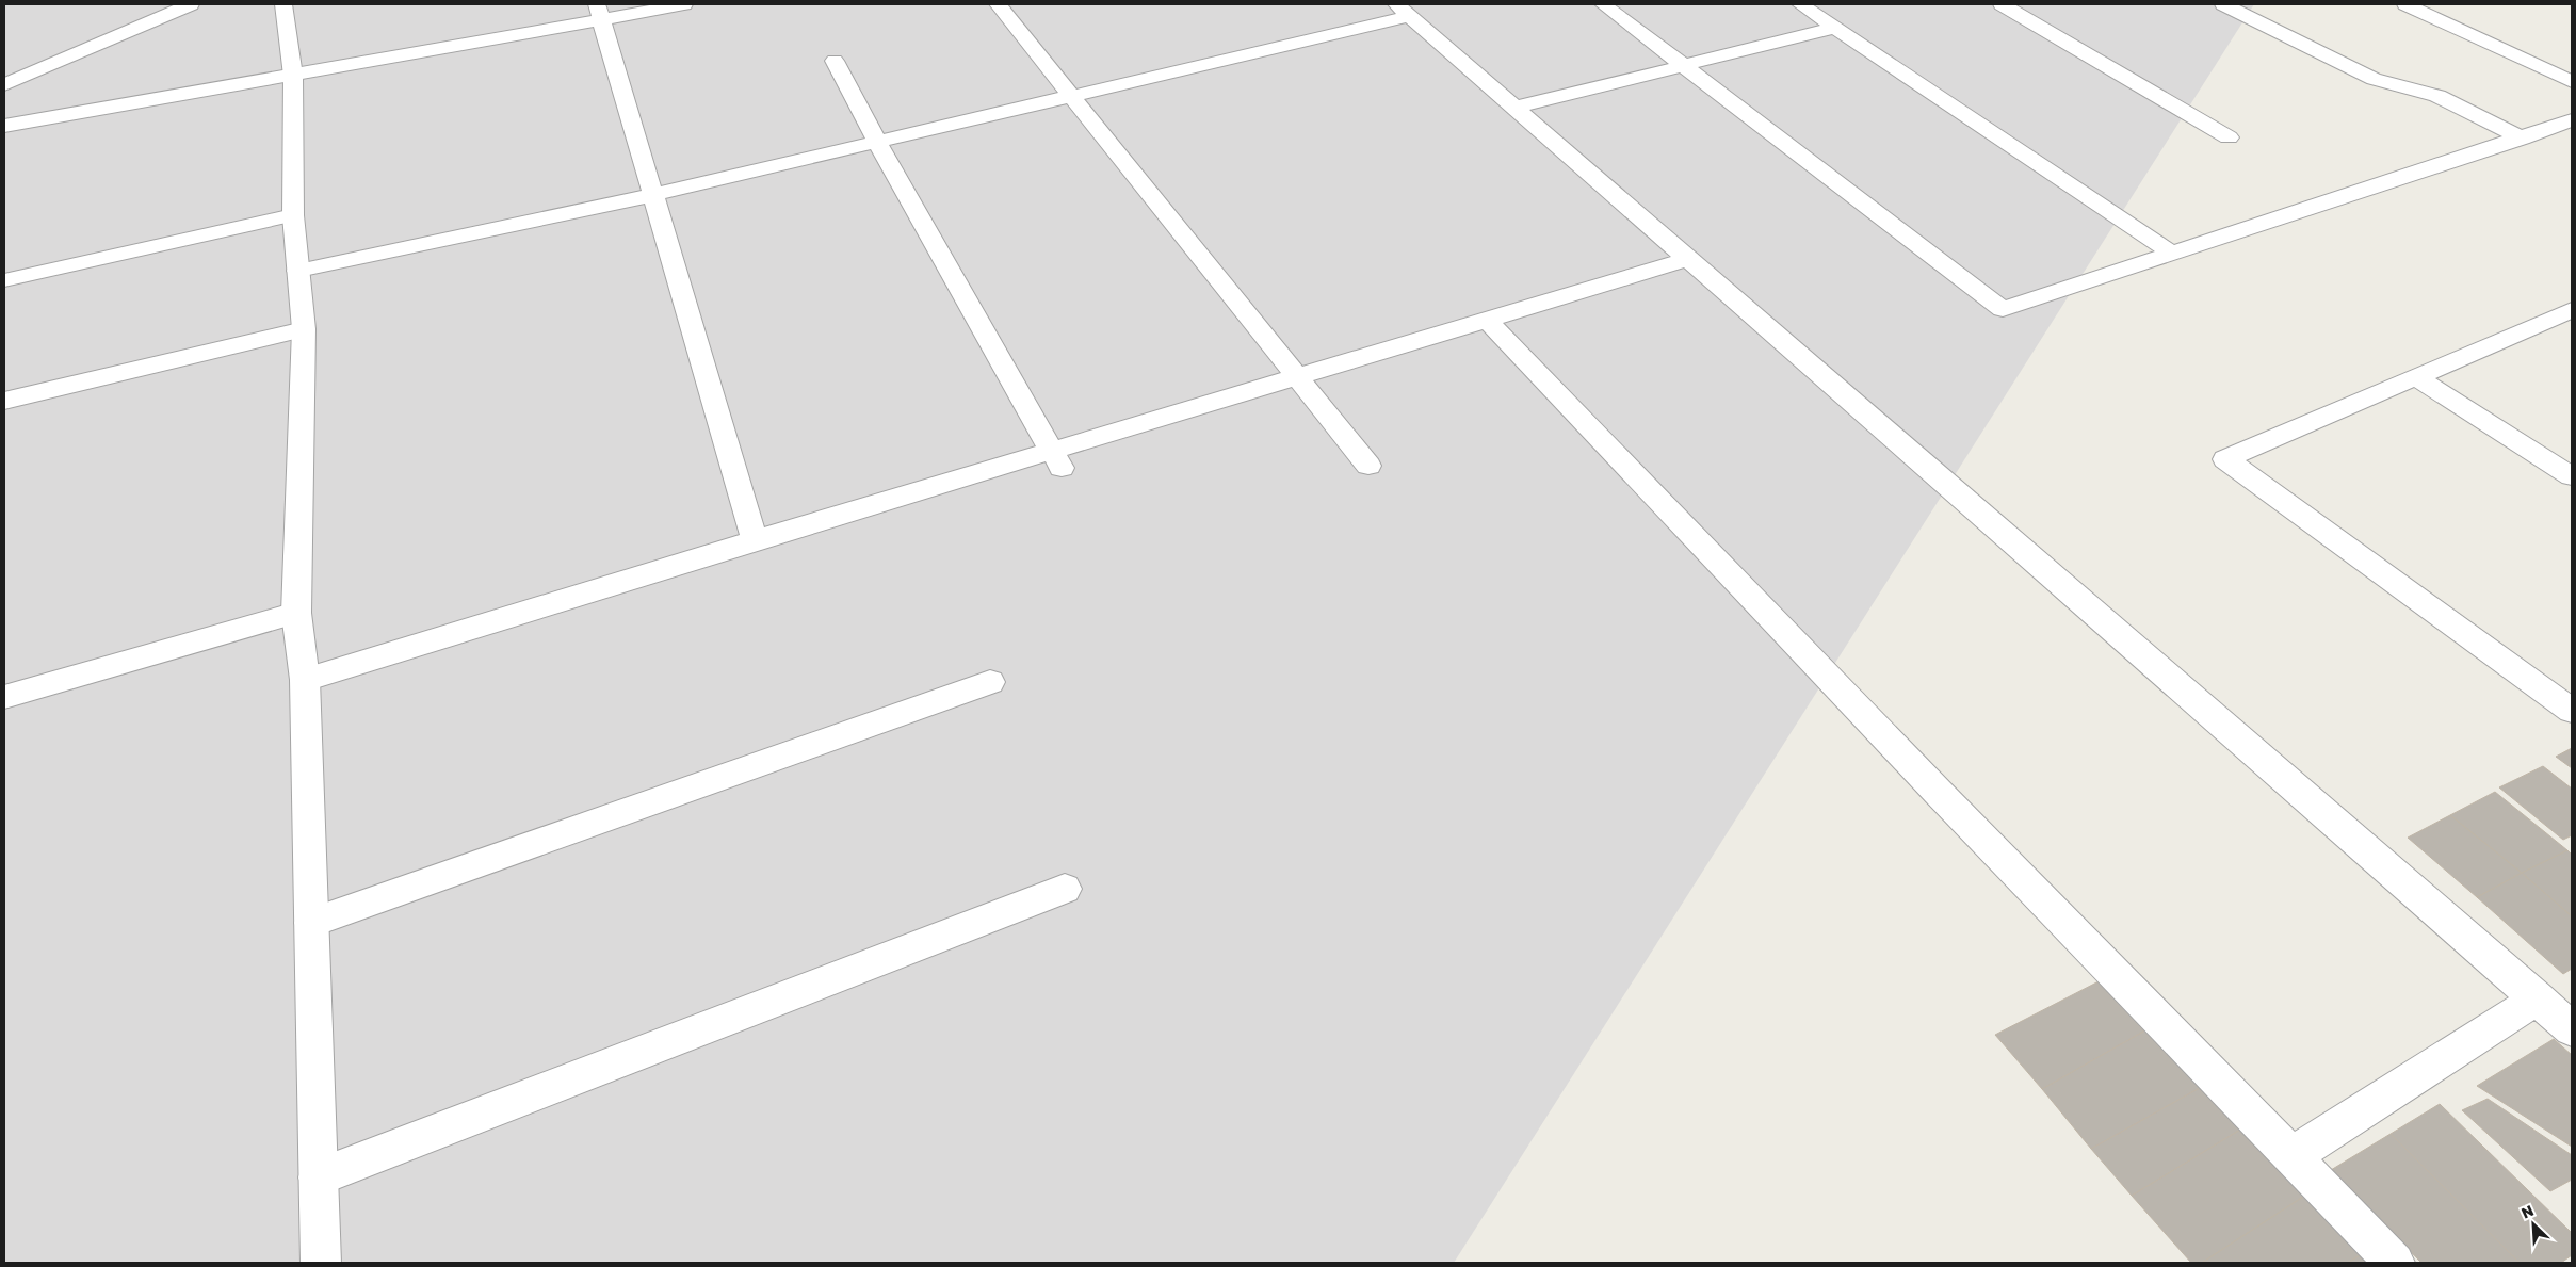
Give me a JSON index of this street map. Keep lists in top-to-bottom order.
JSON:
{
  "north": "top left"
}
